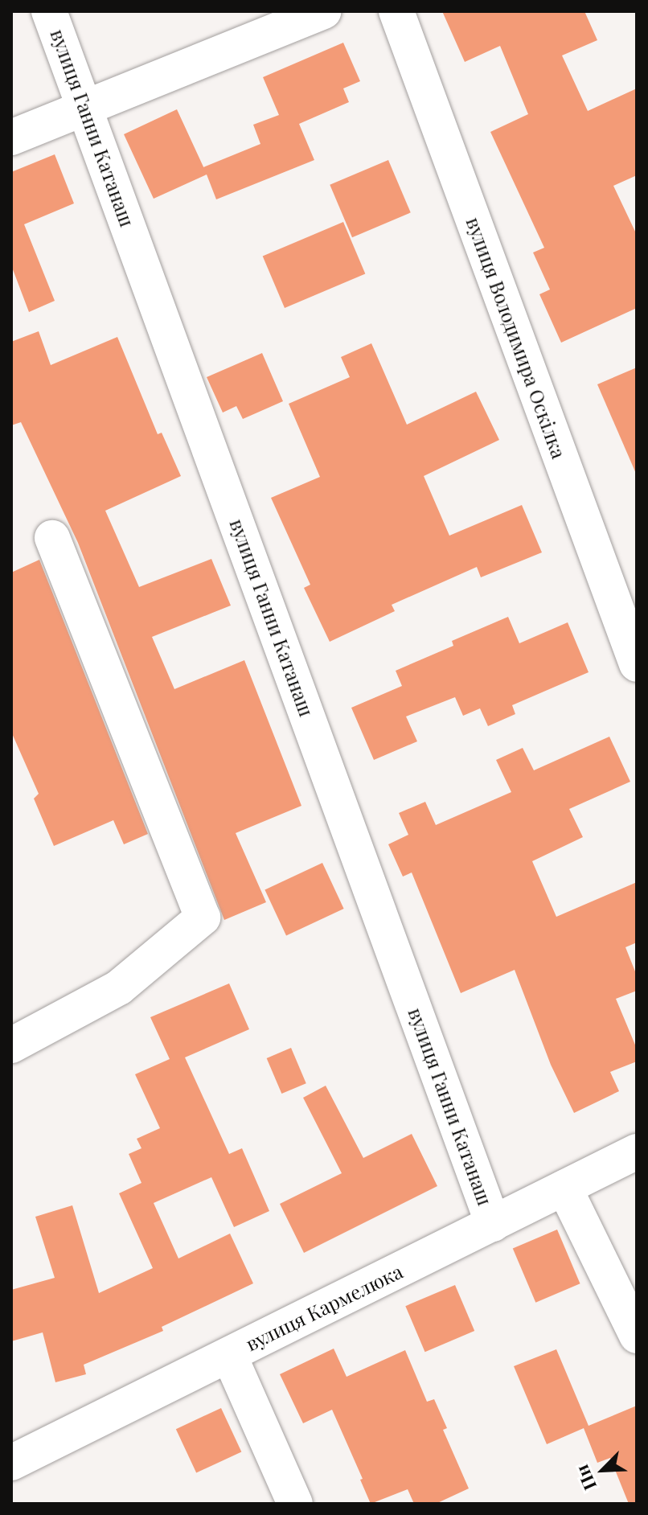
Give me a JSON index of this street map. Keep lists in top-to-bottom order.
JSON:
{
  "streets": {
    "street": ["вулиця Ганни Катанаш", "вулиця Володимира Оскілка", "вулиця Кармелюка"]
  },
  "crossings": [
    ["вулиця Ганни Катанаш", "вулиця Кармелюка"]
  ],
  "north": "bottom left"
}
